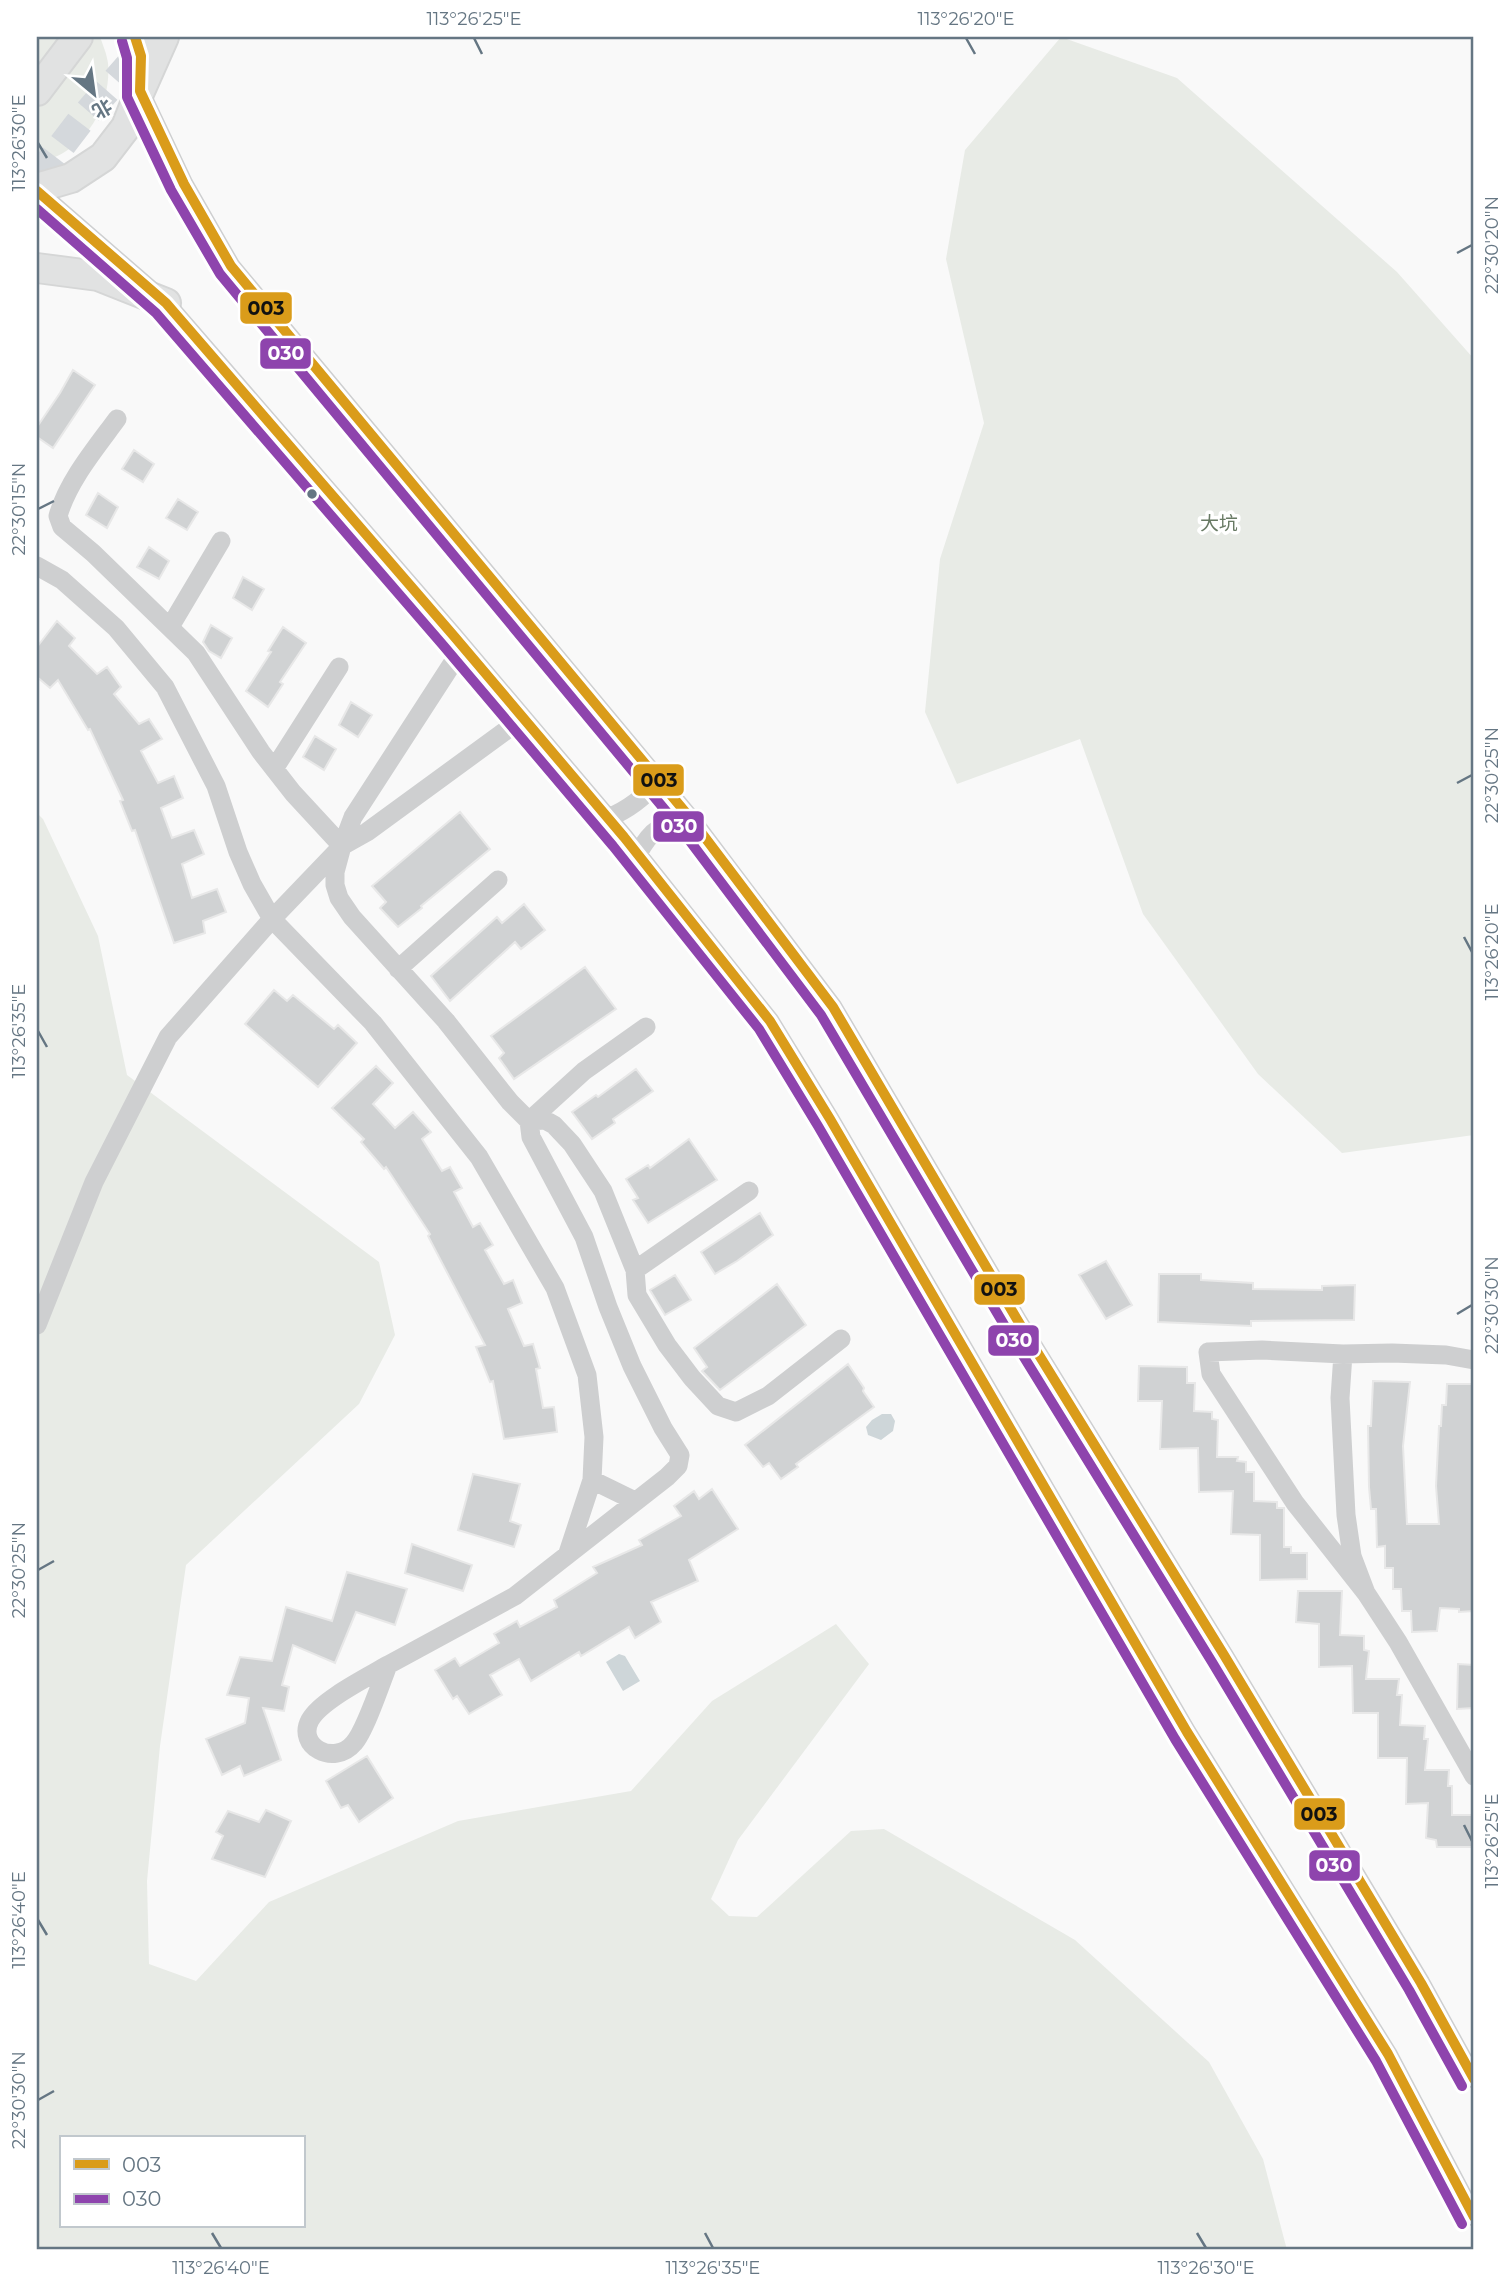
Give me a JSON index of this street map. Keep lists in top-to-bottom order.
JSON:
{
  "parks": ["大坑"],
  "lines": ["transit line 003", "transit line 030"],
  "legend": ["003", "030"],
  "north": "bottom right",
  "coordinates": [
    "113°26'25\"E",
    "113°26'20\"E",
    "113°26'30\"E",
    "22°30'20\"N",
    "22°30'15\"N",
    "22°30'25\"N",
    "113°26'35\"E",
    "22°30'30\"N",
    "113°26'40\"E"
  ]
}
